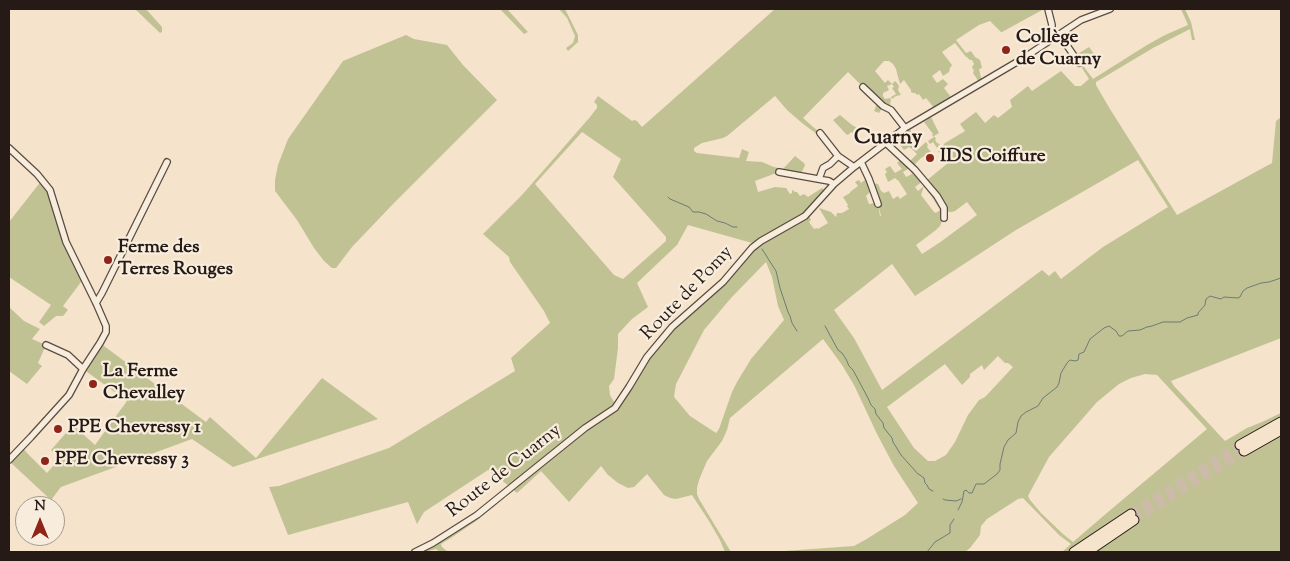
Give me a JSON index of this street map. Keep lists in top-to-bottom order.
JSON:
{
  "streets": {
    "street": ["Route de Pomy", "Route de Cuarny"]
  },
  "crossings": [
    ["Route de Pomy", "Route de Cuarny"]
  ],
  "districts": ["Cuarny"],
  "places": [
    "Collège de Cuarny",
    "IDS Coiffure",
    "Ferme des Terres Rouges",
    "La Ferme Chevalley",
    "PPE Chevressy 1",
    "PPE Chevressy 3"
  ],
  "north": "top"
}
